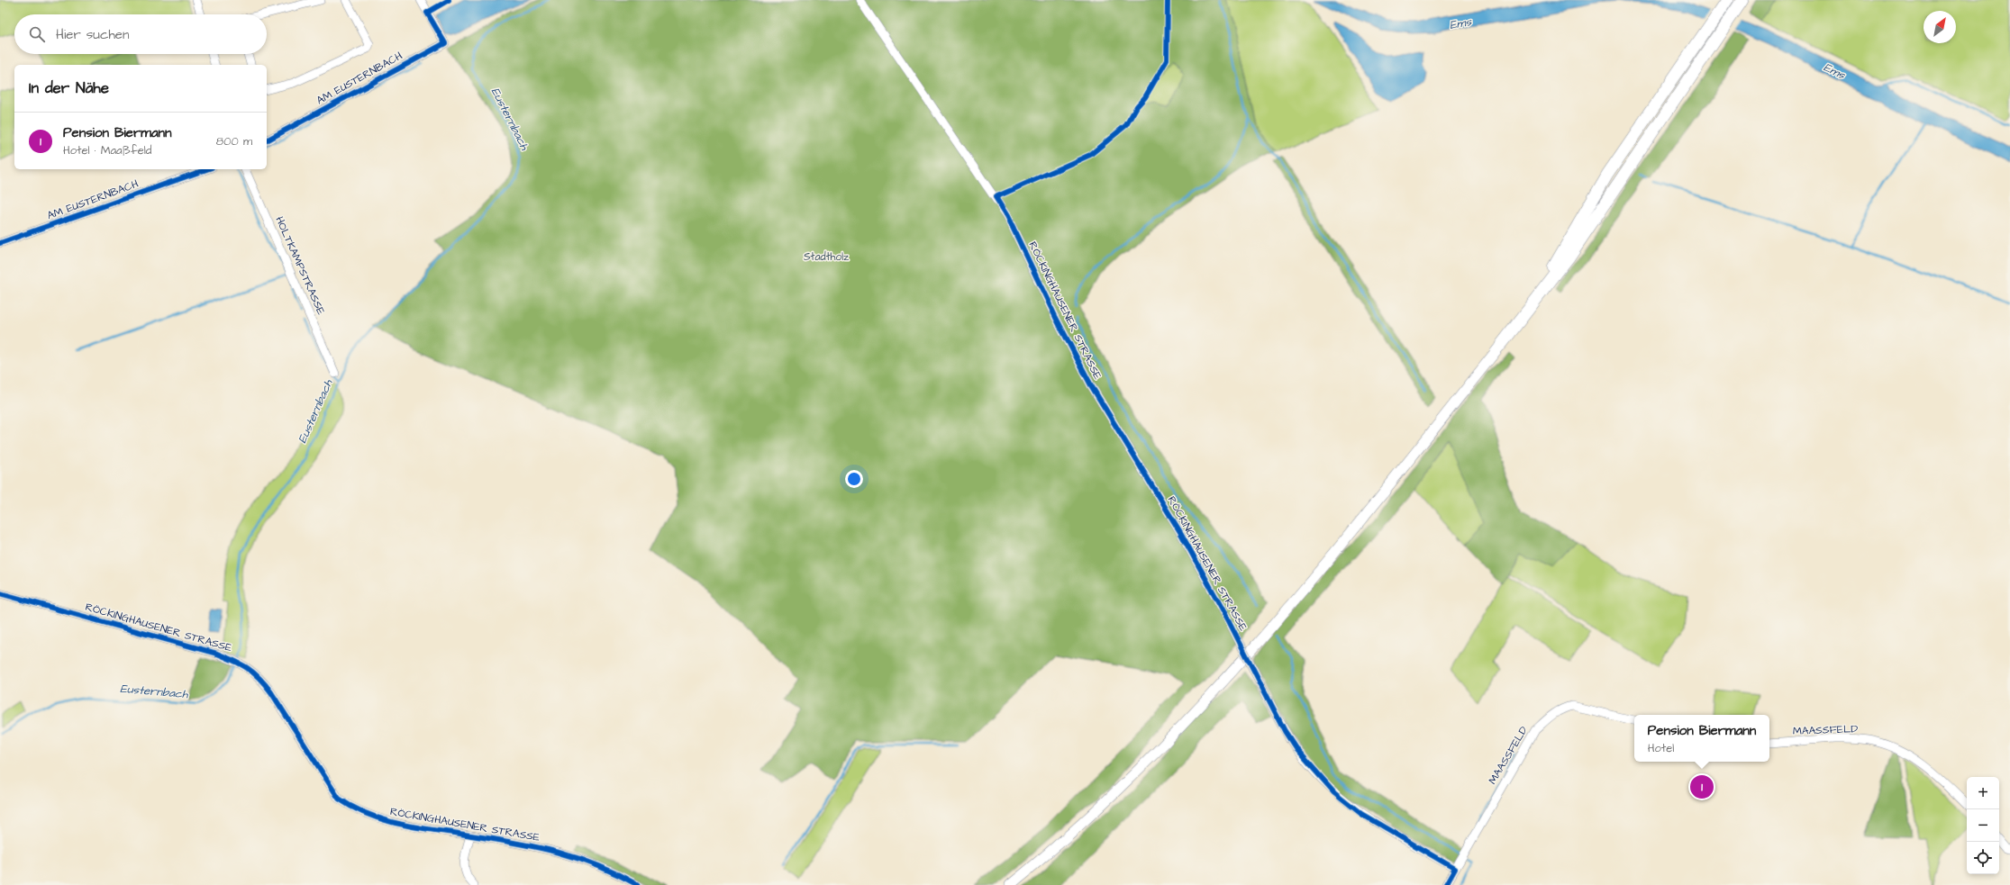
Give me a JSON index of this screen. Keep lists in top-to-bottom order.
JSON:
{
  "streets": {
    "street": [
      "AM EUSTERNBACH",
      "HOLTKAMPSTRASSE",
      "RÖCKINGHAUSENER STRASSE",
      "MAASSFELD"
    ]
  },
  "crossings": [
    ["RÖCKINGHAUSENER STRASSE", "MAASSFELD"]
  ],
  "water": ["Ems", "Eusternbach"],
  "parks": ["Stadtholz"],
  "north": "top right",
  "page": {
    "search": "Hier suchen",
    "heading": "In der Nähe",
    "list": [
      {
        "mark": "1",
        "name": "Pension Biermann",
        "note": "Hotel · Maaßfeld",
        "value": "800 m"
      }
    ],
    "popup": ["Pension Biermann", "Hotel"],
    "pins": "1",
    "map_buttons": ["+", "−"]
  }
}
